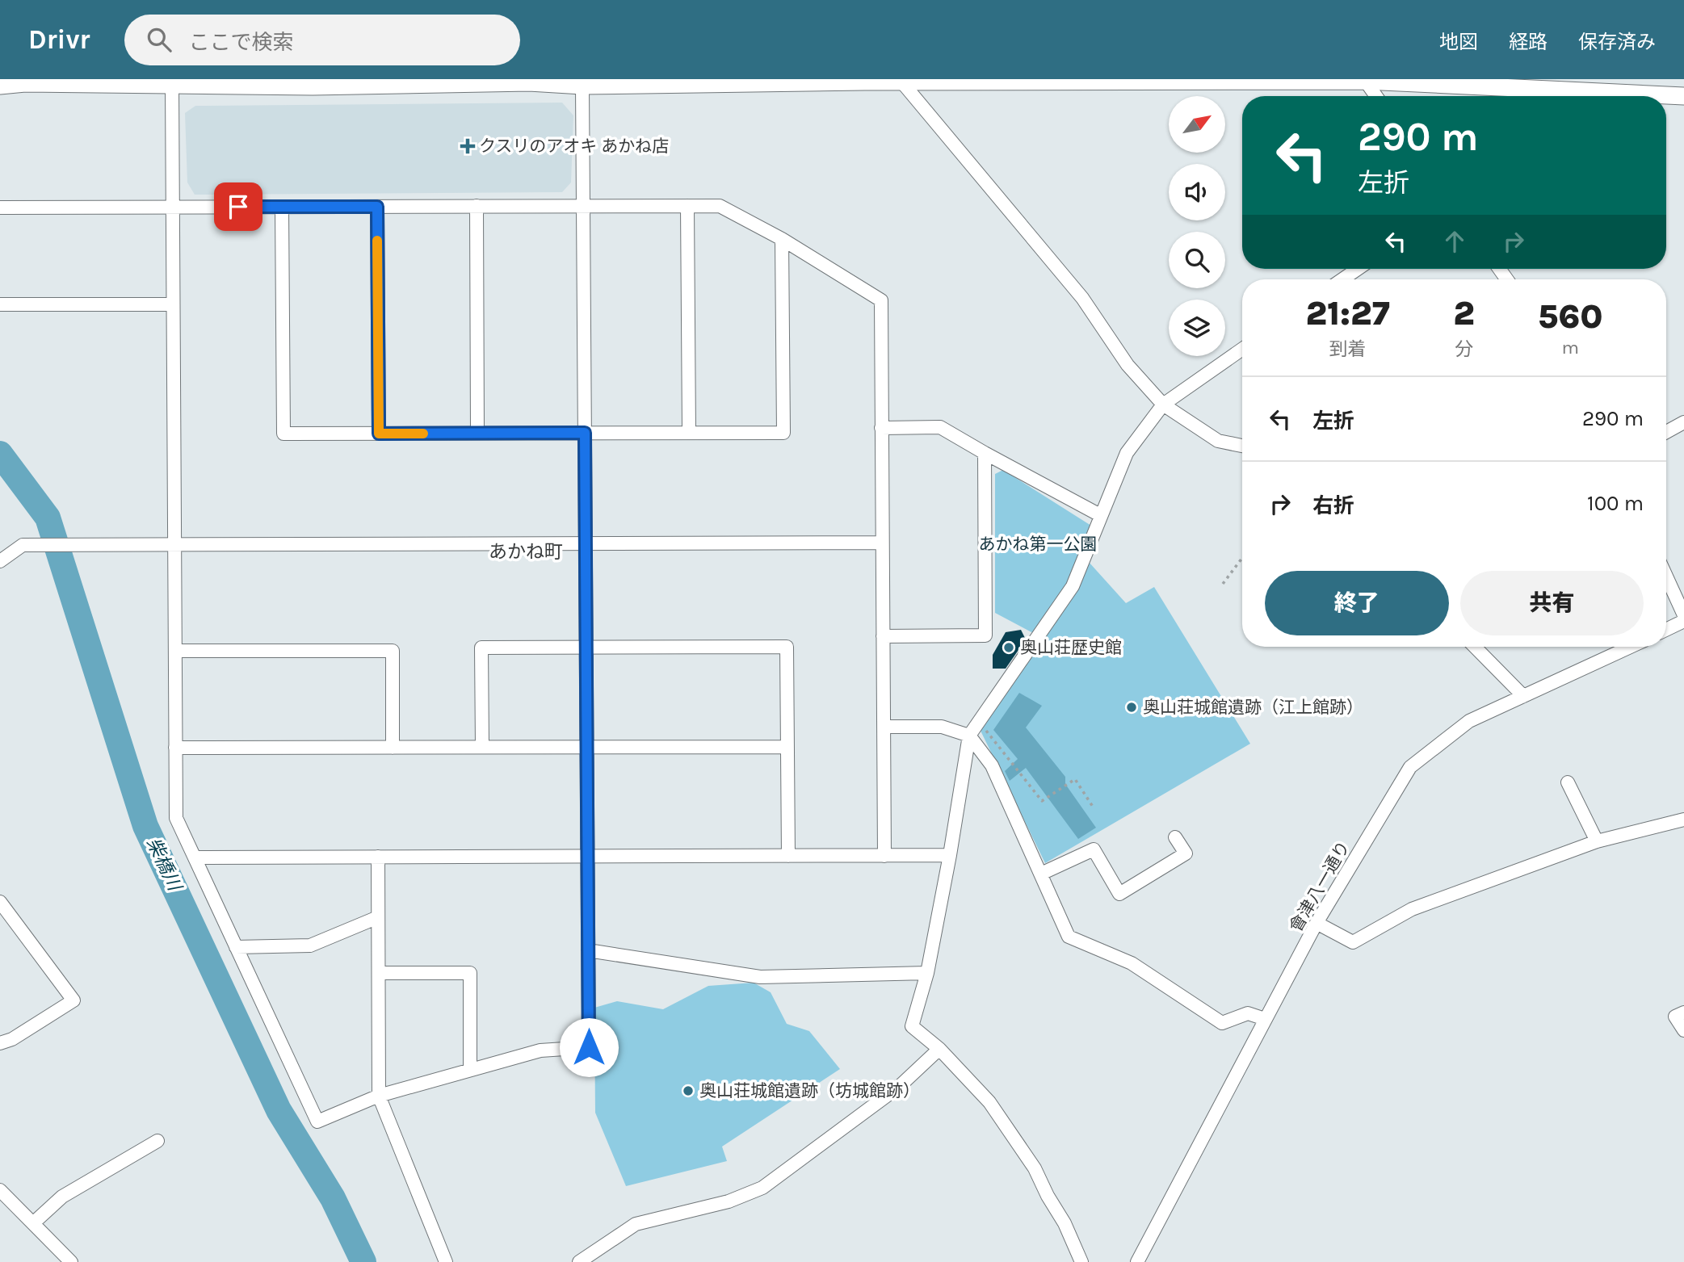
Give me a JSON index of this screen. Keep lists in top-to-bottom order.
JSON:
{
  "streets": {
    "street": ["會津八一通り"]
  },
  "districts": ["あかね町"],
  "water": ["柴橋川"],
  "parks": ["あかね第一公園"],
  "places": {
    "health": ["クスリのアオキ あかね店"],
    "other": ["奥山荘歴史館", "奥山荘城館遺跡（江上館跡）", "奥山荘城館遺跡（坊城館跡）"]
  },
  "north": "top right",
  "page": {
    "header": "Drivr",
    "search": "ここで検索",
    "nav": ["地図", "経路", "保存済み"],
    "turn": ["290 m", "左折"],
    "eta": [
      "21:27",
      "到着",
      "2",
      "分",
      "560",
      "m"
    ],
    "list": [
      {
        "name": "左折",
        "value": "290 m"
      },
      {
        "name": "右折",
        "value": "100 m"
      }
    ],
    "buttons": ["終了", "共有"]
  }
}
